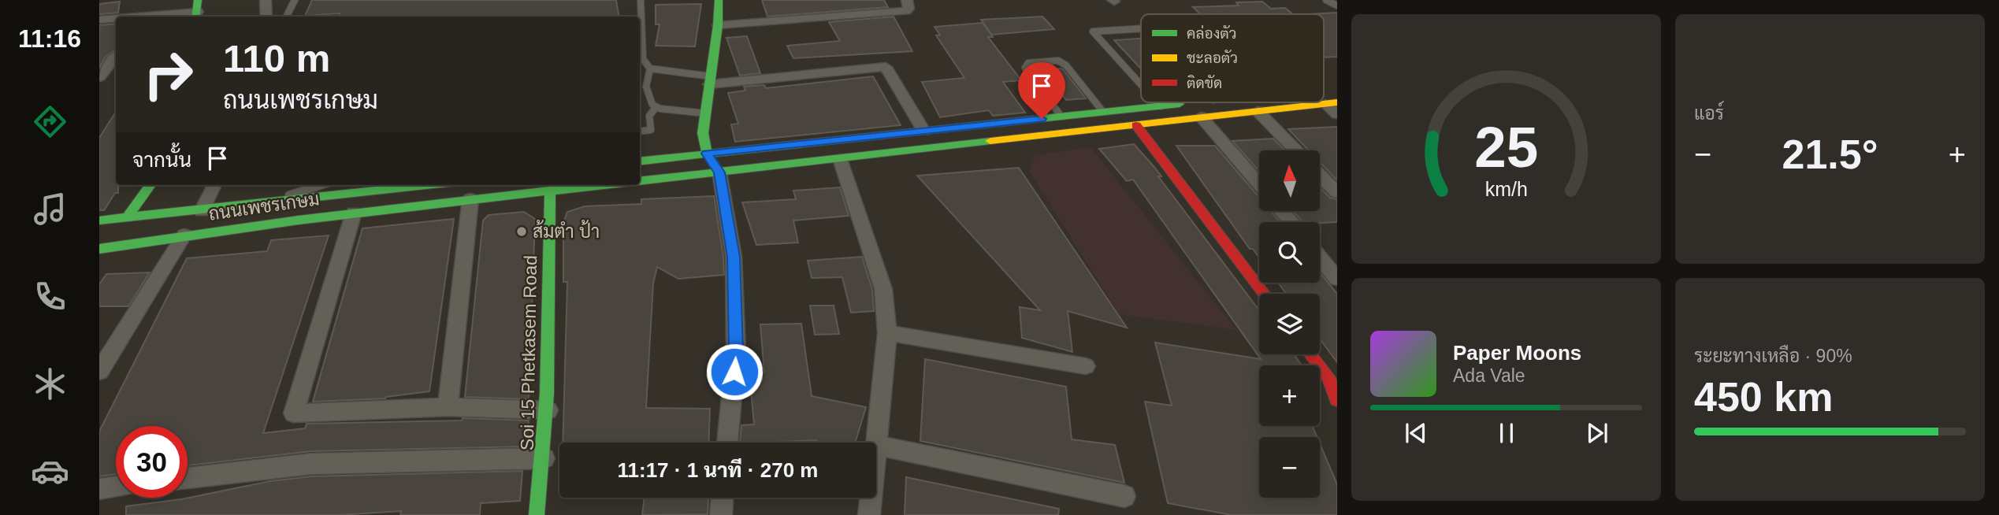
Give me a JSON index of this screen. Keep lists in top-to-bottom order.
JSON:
{
  "streets": {
    "main road": ["ถนนเพชรเกษม", "Soi 15 Phetkasem Road"]
  },
  "crossings": [
    ["ถนนเพชรเกษม", "Soi 15 Phetkasem Road"]
  ],
  "places": ["ส้มตำ ป้า"],
  "legend": ["คล่องตัว", "ชะลอตัว", "ติดขัด"],
  "north": "top",
  "page": {
    "tabs": "11:16",
    "tile": [
      "แอร์",
      ["ระยะทางเหลือ · 90%", "450 km"]
    ],
    "turn": ["110 m", "ถนนเพชรเกษม"],
    "then": "จากนั้น",
    "heat": ["−", "21.5°", "+"],
    "map_buttons": ["+", "−"],
    "song": ["Paper Moons", "Ada Vale"],
    "limit": "30",
    "trip": "11:17 · 1 นาที · 270 m",
    "gauge": ["25", "km/h"]
  }
}
